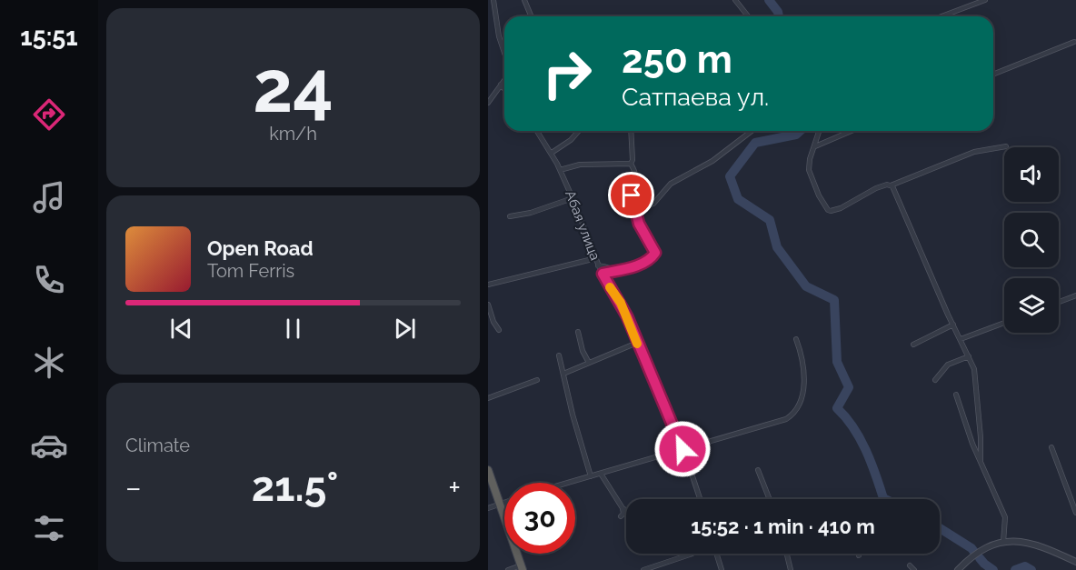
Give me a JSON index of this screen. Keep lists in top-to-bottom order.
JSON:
{
  "streets": {
    "street": ["Абая улица"]
  },
  "page": {
    "tabs": "15:51",
    "tile": [
      ["24", "km/h"],
      "Climate"
    ],
    "turn": ["250 m", "Сатпаева ул."],
    "song": ["Open Road", "Tom Ferris"],
    "heat": ["−", "21.5°", "+"],
    "limit": "30",
    "trip": "15:52 · 1 min · 410 m"
  }
}
